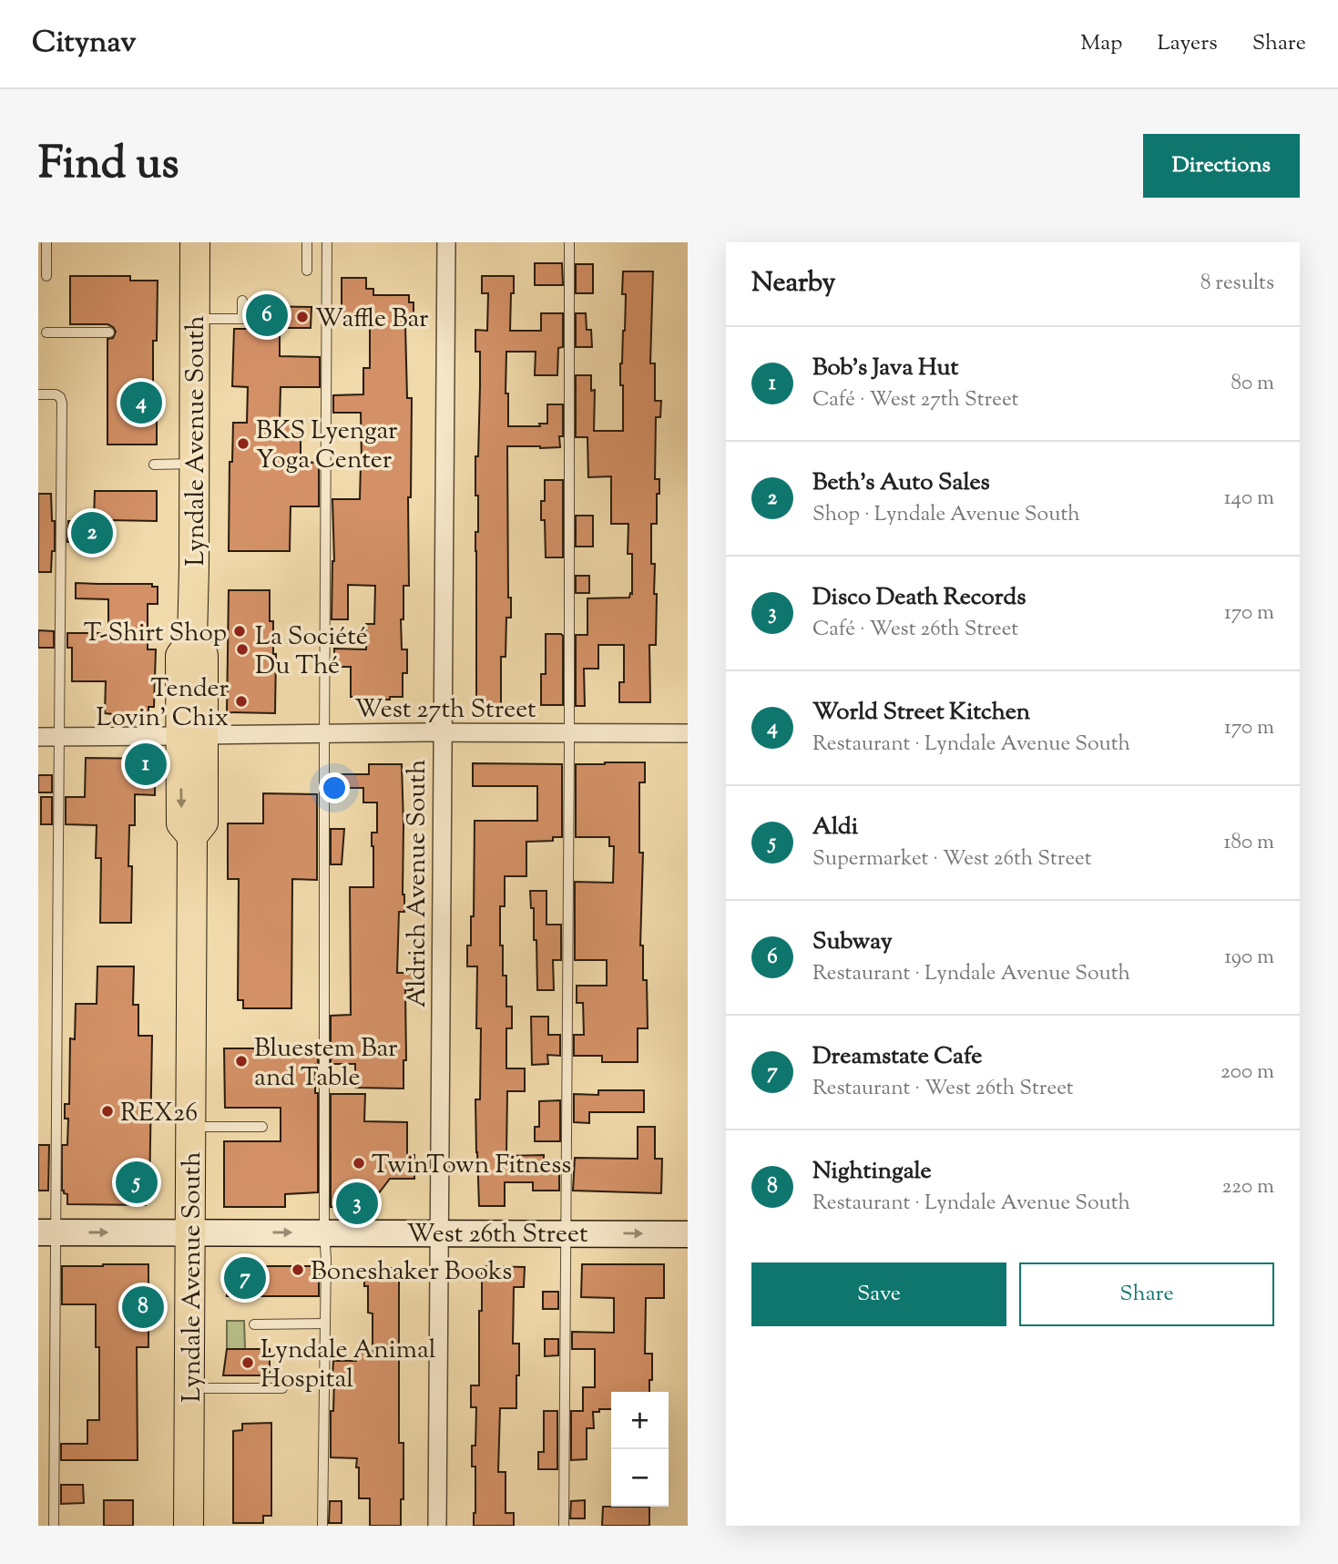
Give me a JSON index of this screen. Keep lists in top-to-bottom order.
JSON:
{
  "streets": {
    "main road": ["Lyndale Avenue South"],
    "street": ["West 27th Street", "Aldrich Avenue South", "West 26th Street"]
  },
  "crossings": [
    ["Lyndale Avenue South", "West 27th Street"],
    ["Lyndale Avenue South", "West 26th Street"],
    ["West 27th Street", "Aldrich Avenue South"],
    ["Aldrich Avenue South", "West 26th Street"]
  ],
  "one_way": ["West 26th Street"],
  "places": [
    "Waffle Bar",
    "BKS Lyengar Yoga Center",
    "T-Shirt Shop",
    "La Société Du Thé",
    "Tender Lovin' Chix",
    "Bluestem Bar and Table",
    "REX26",
    "TwinTown Fitness",
    "Boneshaker Books",
    "Lyndale Animal Hospital"
  ],
  "page": {
    "header": "Citynav",
    "nav": ["Map", "Layers", "Share"],
    "title": "Find us",
    "buttons": [
      "Directions",
      ["Save", "Share"]
    ],
    "heading": ["Nearby", "8 results"],
    "pins": [
      "6",
      "4",
      "2",
      "1",
      "5",
      "3",
      "7",
      "8"
    ],
    "list": [
      {
        "mark": "1",
        "name": "Bob's Java Hut",
        "note": "Café · West 27th Street",
        "value": "80 m"
      },
      {
        "mark": "2",
        "name": "Beth's Auto Sales",
        "note": "Shop · Lyndale Avenue South",
        "value": "140 m"
      },
      {
        "mark": "3",
        "name": "Disco Death Records",
        "note": "Café · West 26th Street",
        "value": "170 m"
      },
      {
        "mark": "4",
        "name": "World Street Kitchen",
        "note": "Restaurant · Lyndale Avenue South",
        "value": "170 m"
      },
      {
        "mark": "5",
        "name": "Aldi",
        "note": "Supermarket · West 26th Street",
        "value": "180 m"
      },
      {
        "mark": "6",
        "name": "Subway",
        "note": "Restaurant · Lyndale Avenue South",
        "value": "190 m"
      },
      {
        "mark": "7",
        "name": "Dreamstate Cafe",
        "note": "Restaurant · West 26th Street",
        "value": "200 m"
      },
      {
        "mark": "8",
        "name": "Nightingale",
        "note": "Restaurant · Lyndale Avenue South",
        "value": "220 m"
      }
    ],
    "map_buttons": ["+", "−"]
  }
}
